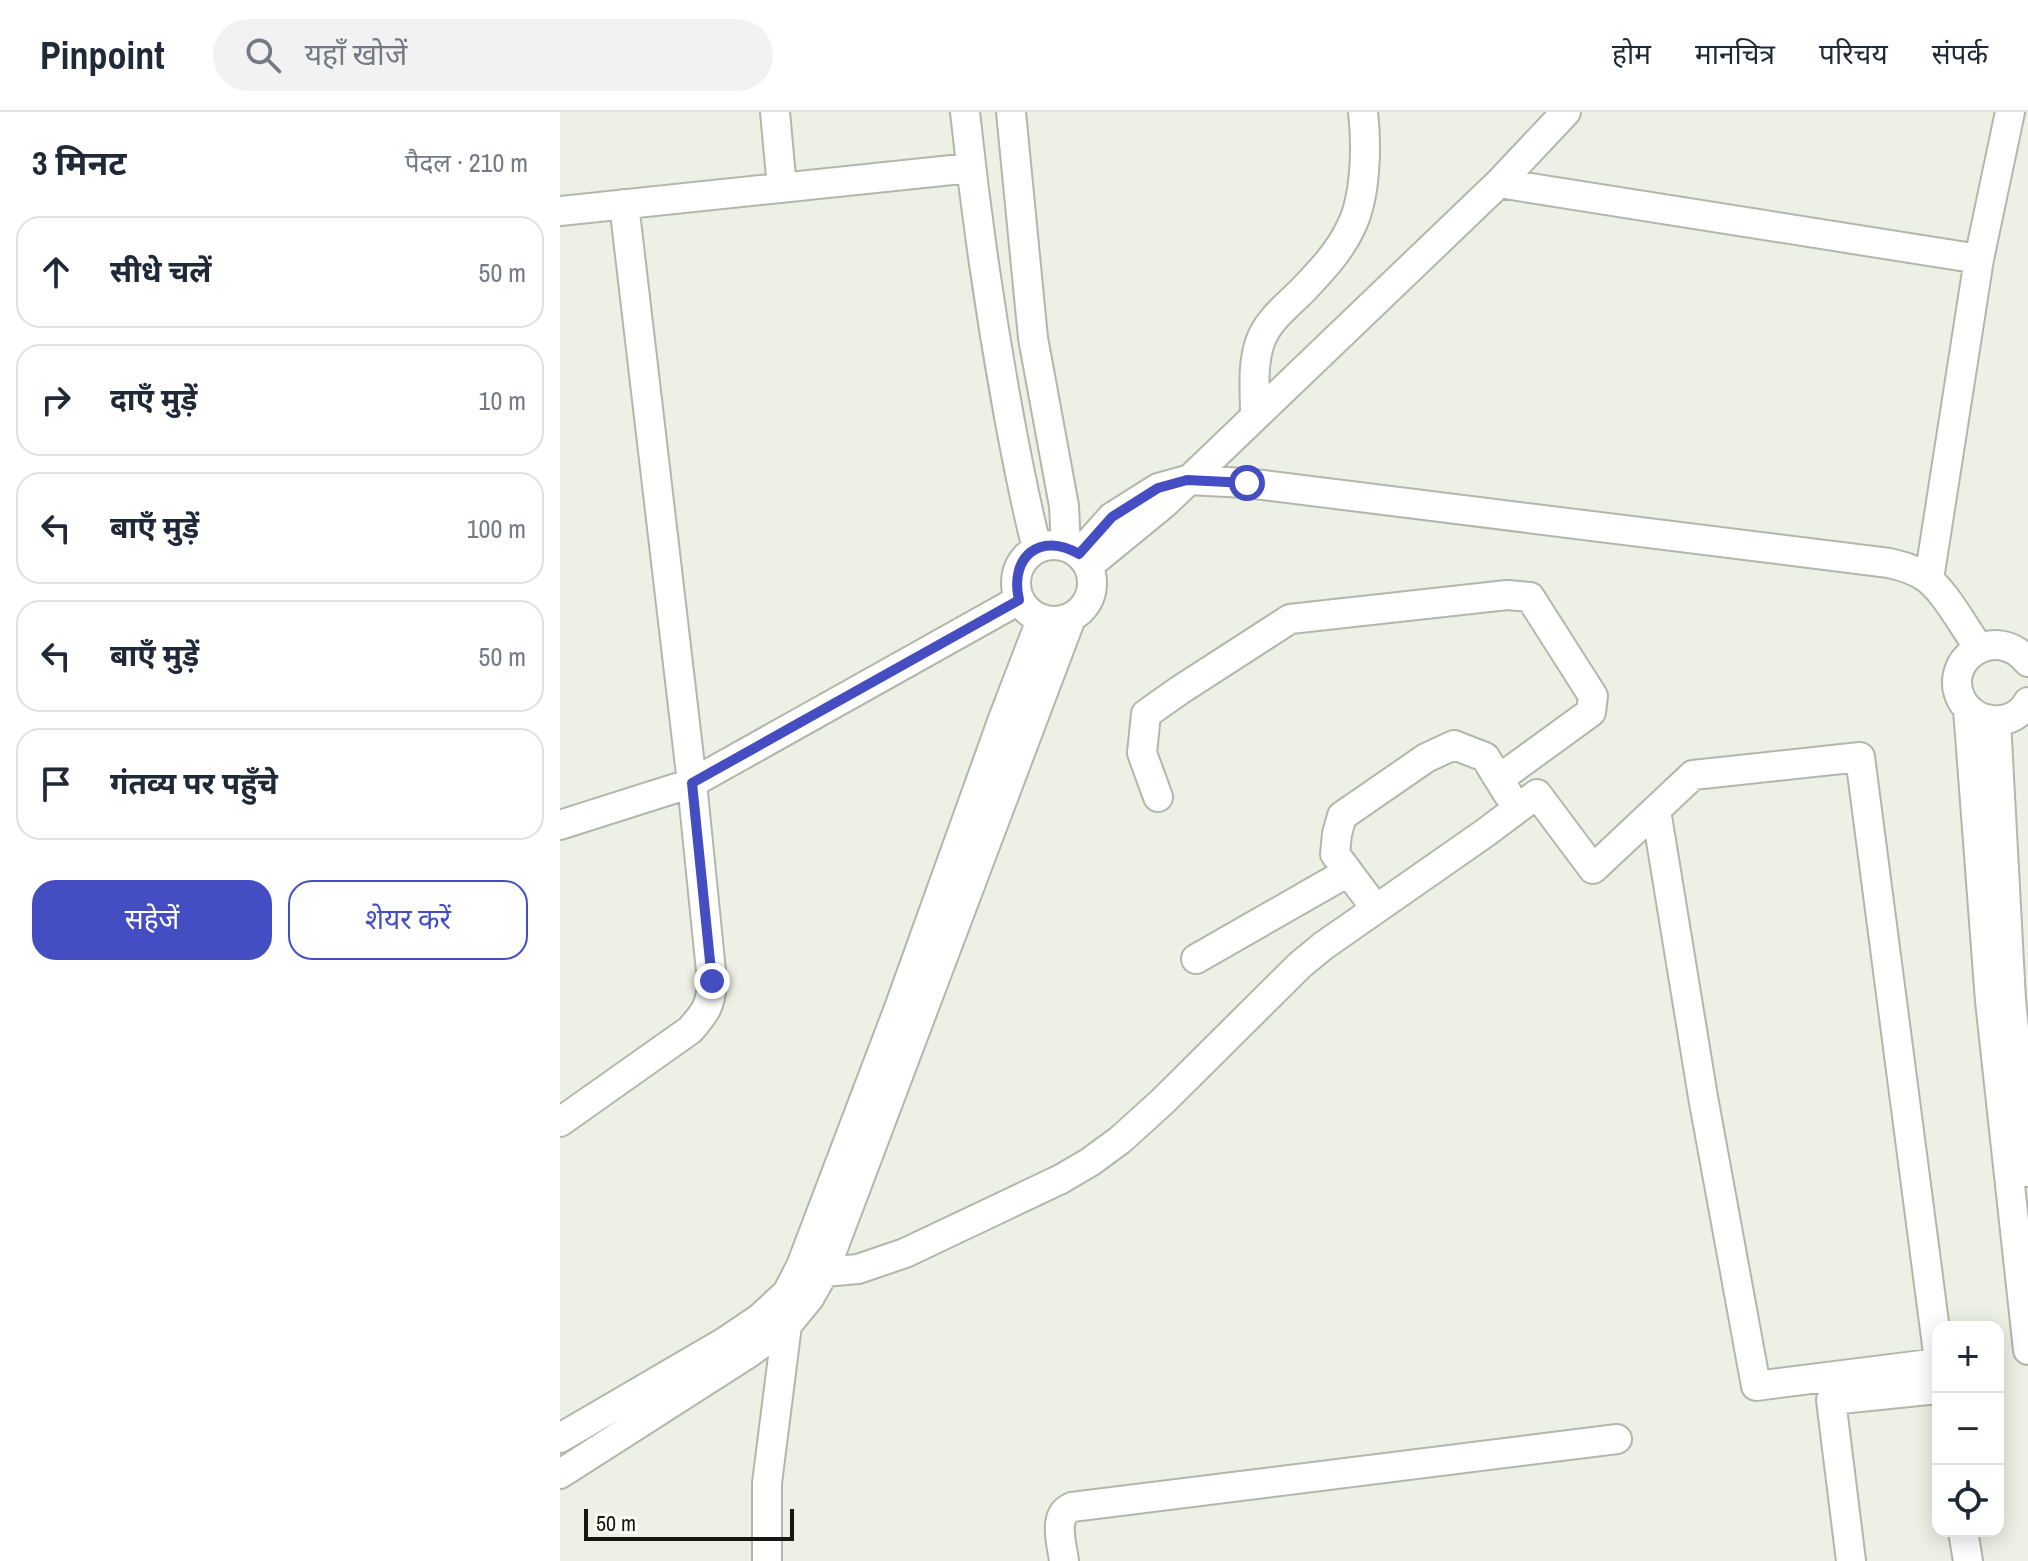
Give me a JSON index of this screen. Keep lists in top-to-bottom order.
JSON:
{
  "scale_bar": "50 m",
  "page": {
    "header": "Pinpoint",
    "search": "यहाँ खोजें",
    "nav": [
      "होम",
      "मानचित्र",
      "परिचय",
      "संपर्क"
    ],
    "heading": ["3 मिनट", "पैदल · 210 m"],
    "list": [
      ["सीधे चलें", "50 m"],
      ["दाएँ मुड़ें", "10 m"],
      ["बाएँ मुड़ें", "100 m"],
      ["बाएँ मुड़ें", "50 m"],
      "गंतव्य पर पहुँचे"
    ],
    "buttons": ["सहेजें", "शेयर करें"],
    "map_buttons": ["+", "−"],
    "scale": "50 m"
  }
}
